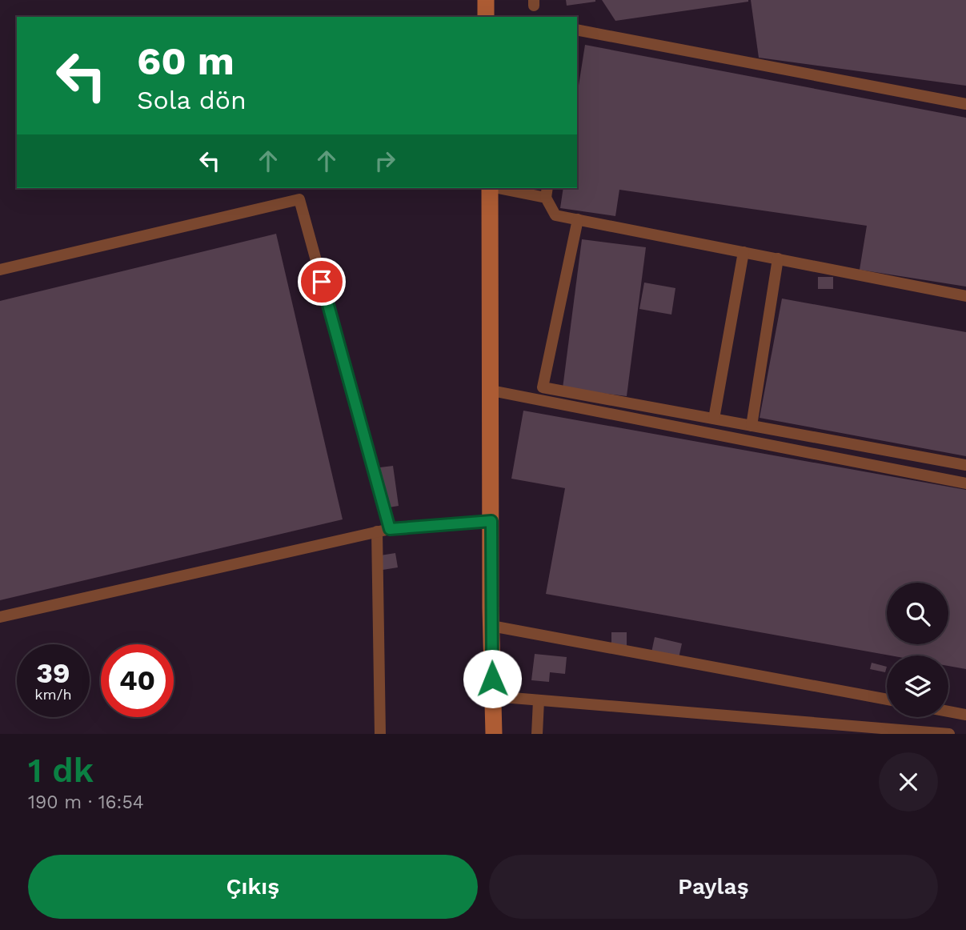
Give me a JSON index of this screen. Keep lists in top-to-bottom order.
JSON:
{
  "page": {
    "turn": ["60 m", "Sola dön"],
    "speed": "39 km/h",
    "limit": "40",
    "heading": ["1 dk", "190 m · 16:54"],
    "buttons": ["Çıkış", "Paylaş"]
  }
}
